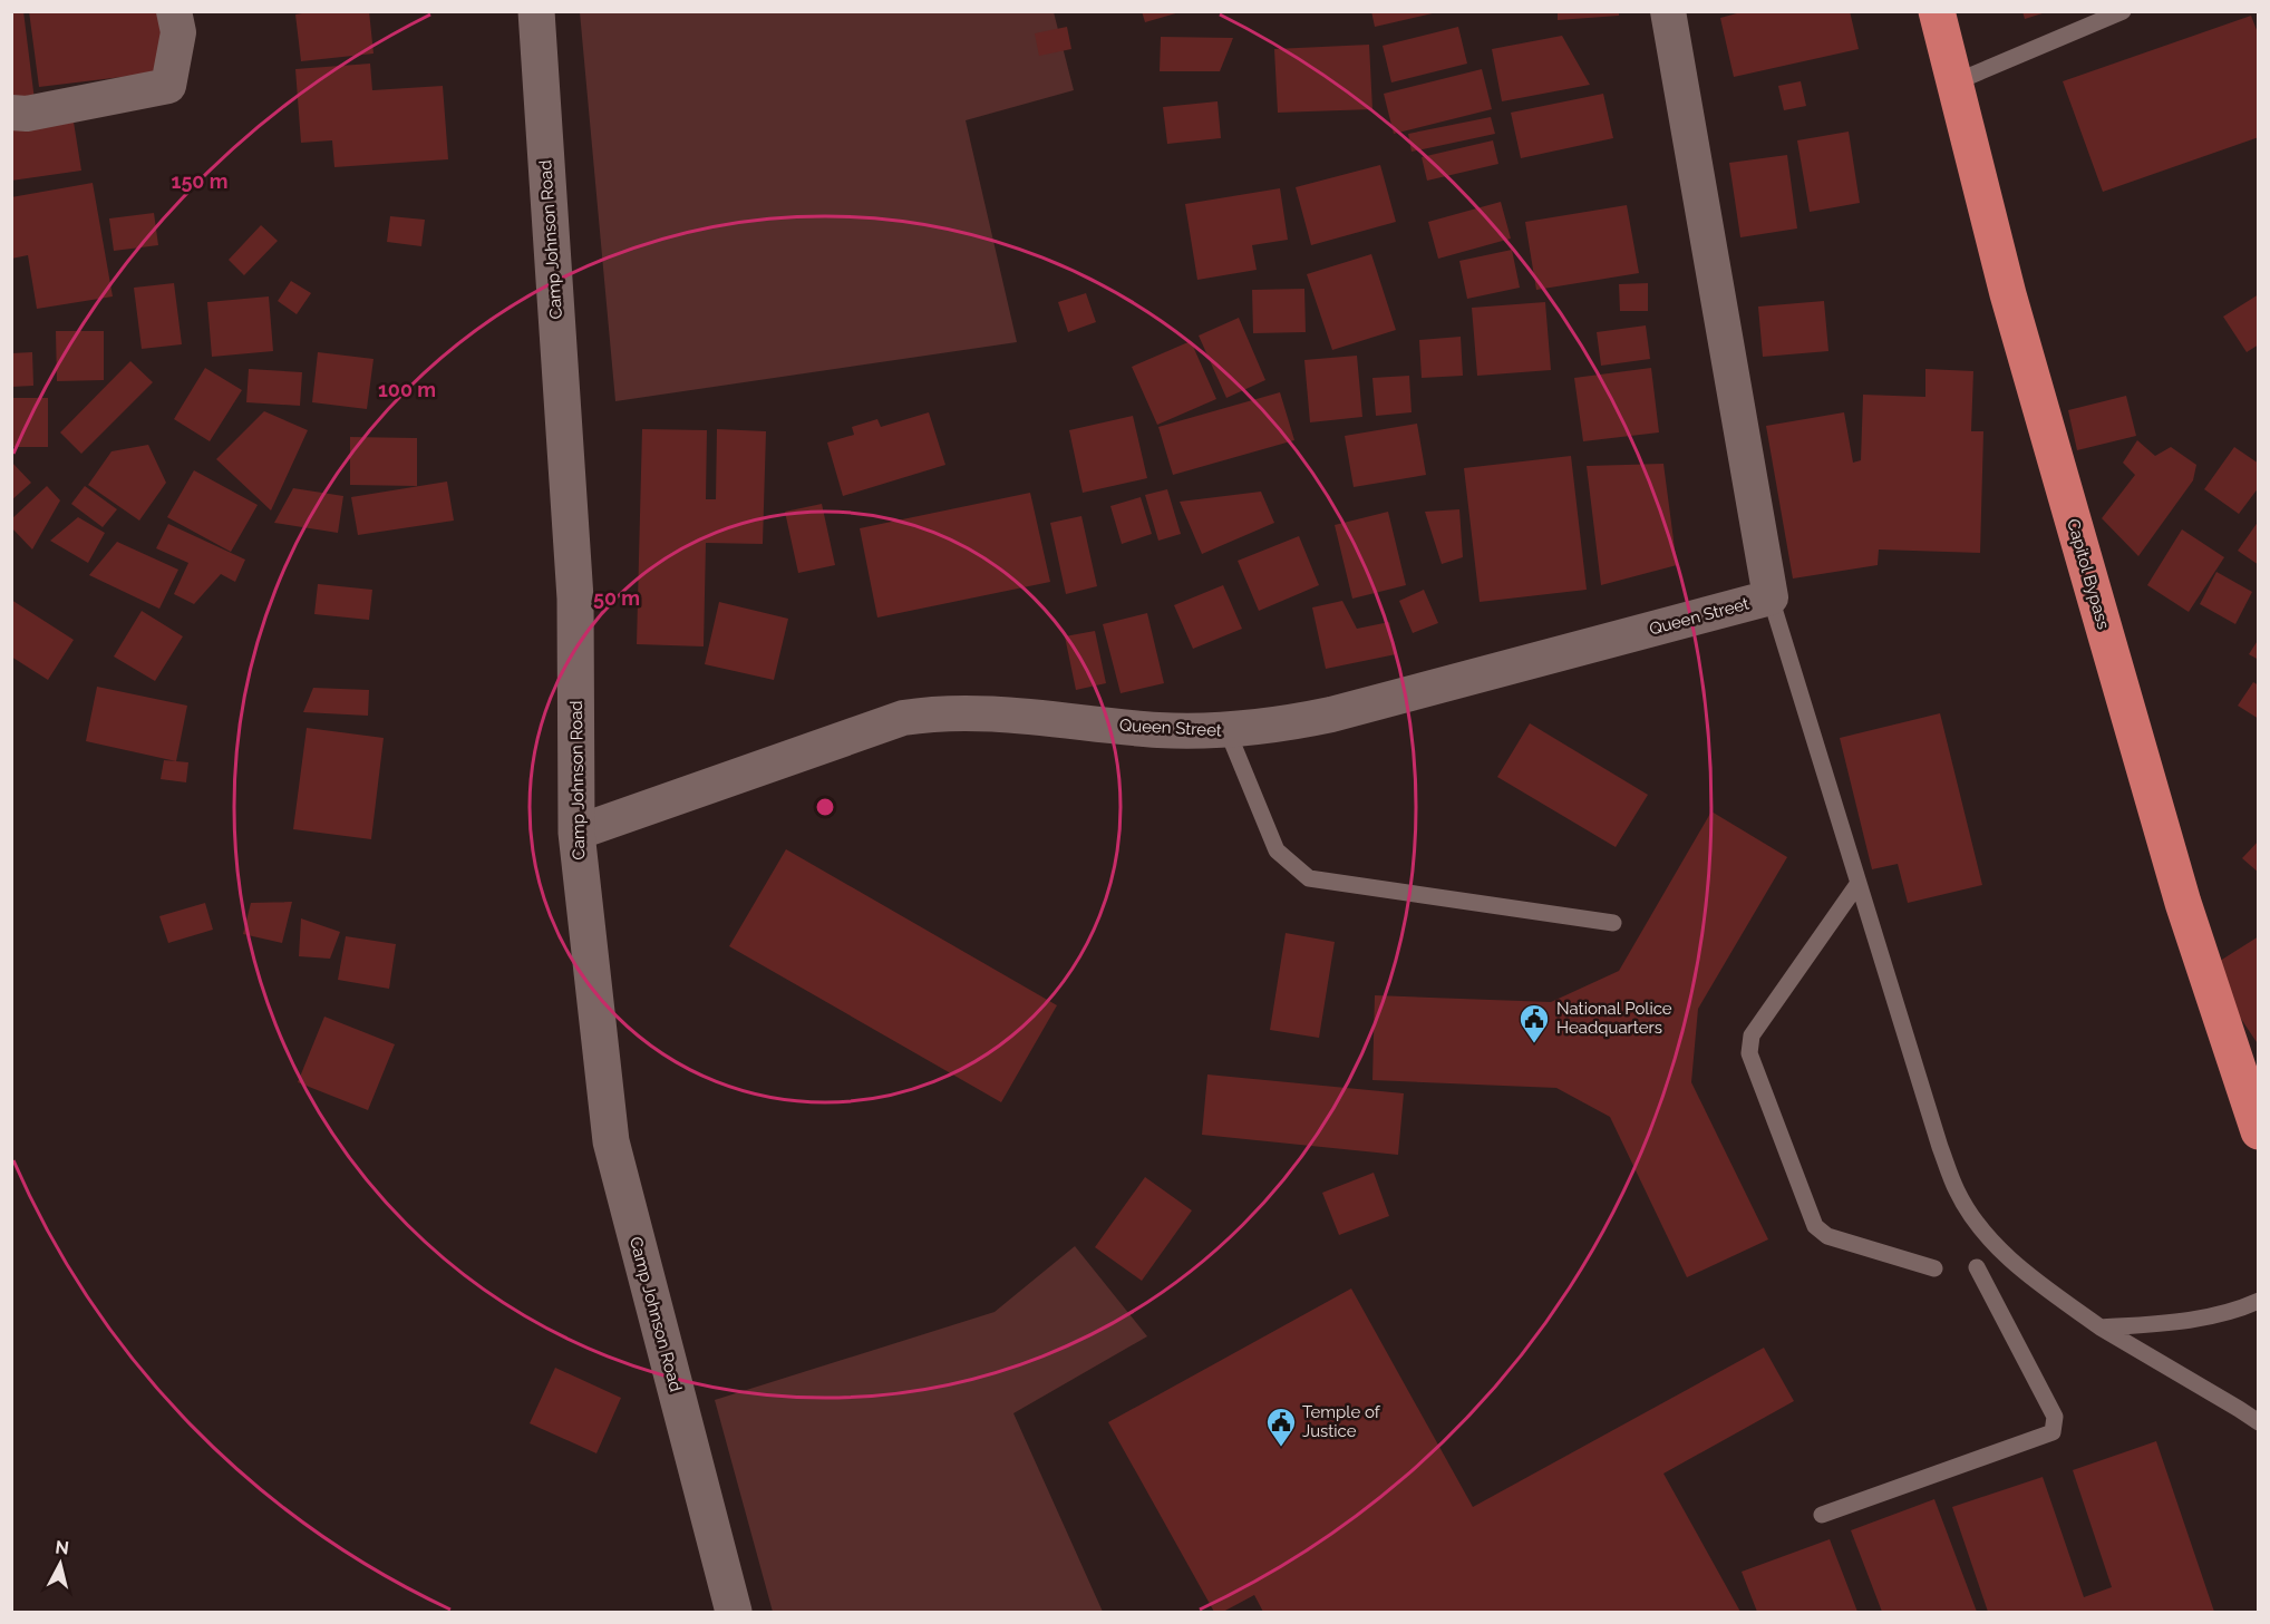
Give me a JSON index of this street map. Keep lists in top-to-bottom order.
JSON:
{
  "streets": {
    "highway": ["Capitol Bypass"],
    "main road": ["Camp Johnson Road"],
    "street": ["Queen Street"]
  },
  "crossings": [
    ["Camp Johnson Road", "Queen Street"]
  ],
  "places": {
    "public building": ["National Police Headquarters", "Temple of Justice"]
  },
  "north": "top",
  "rings": ["150 m", "100 m", "50 m"]
}
